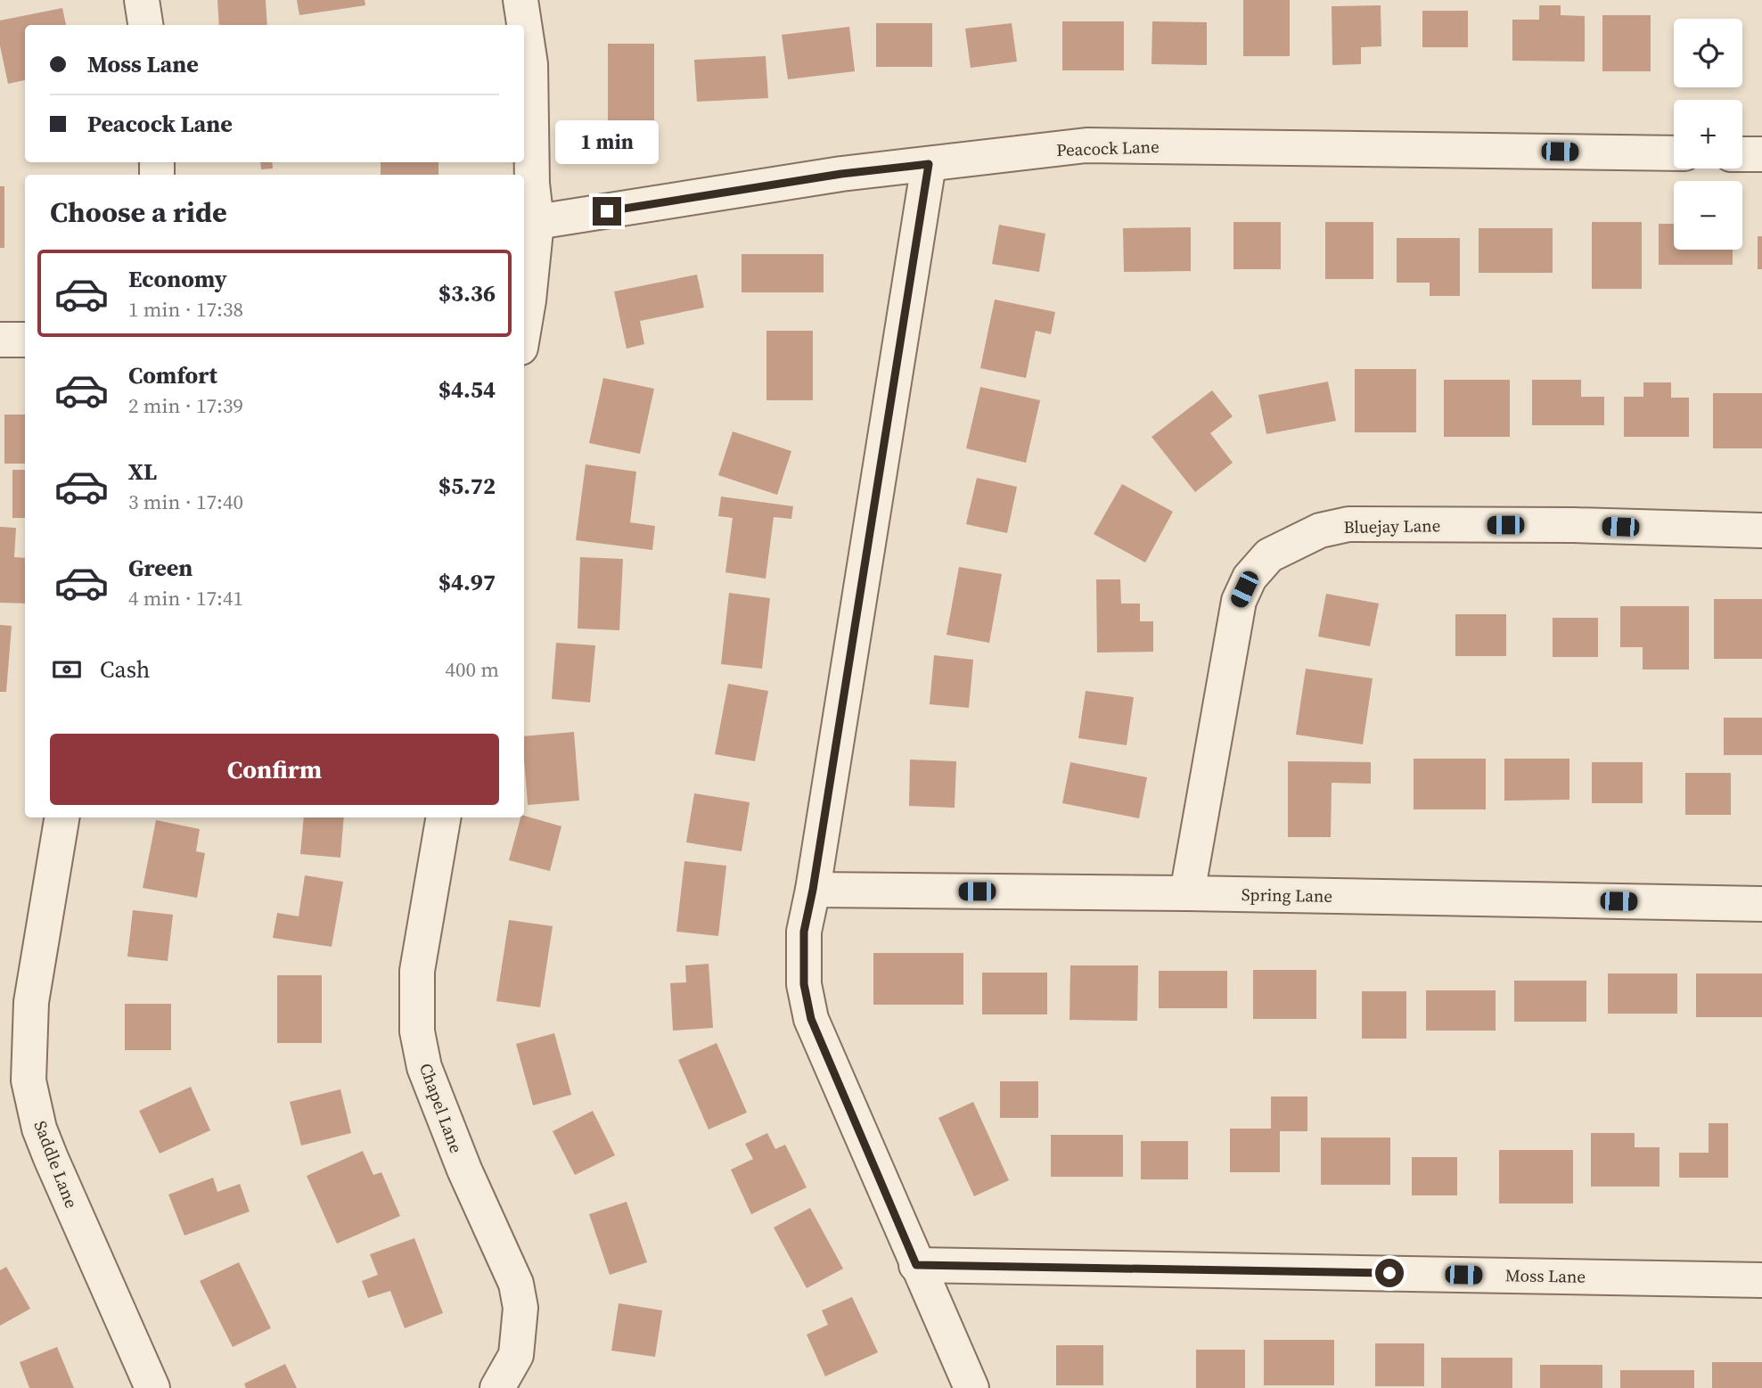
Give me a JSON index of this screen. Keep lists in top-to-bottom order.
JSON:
{
  "streets": {
    "street": [
      "Peacock Lane",
      "Bluejay Lane",
      "Spring Lane",
      "Chapel Lane",
      "Saddle Lane",
      "Moss Lane"
    ]
  },
  "crossings": [
    ["Bluejay Lane", "Spring Lane"]
  ],
  "page": {
    "map_buttons": ["+", "−"],
    "banner": ["Moss Lane", "Peacock Lane"],
    "bubble": "1 min",
    "heading": "Choose a ride",
    "list": [
      {
        "name": "Economy",
        "note": "1 min · 17:38",
        "value": "$3.36"
      },
      {
        "name": "Comfort",
        "note": "2 min · 17:39",
        "value": "$4.54"
      },
      {
        "name": "XL",
        "note": "3 min · 17:40",
        "value": "$5.72"
      },
      {
        "name": "Green",
        "note": "4 min · 17:41",
        "value": "$4.97"
      }
    ],
    "pay": ["Cash", "400 m"],
    "buttons": "Confirm"
  }
}
